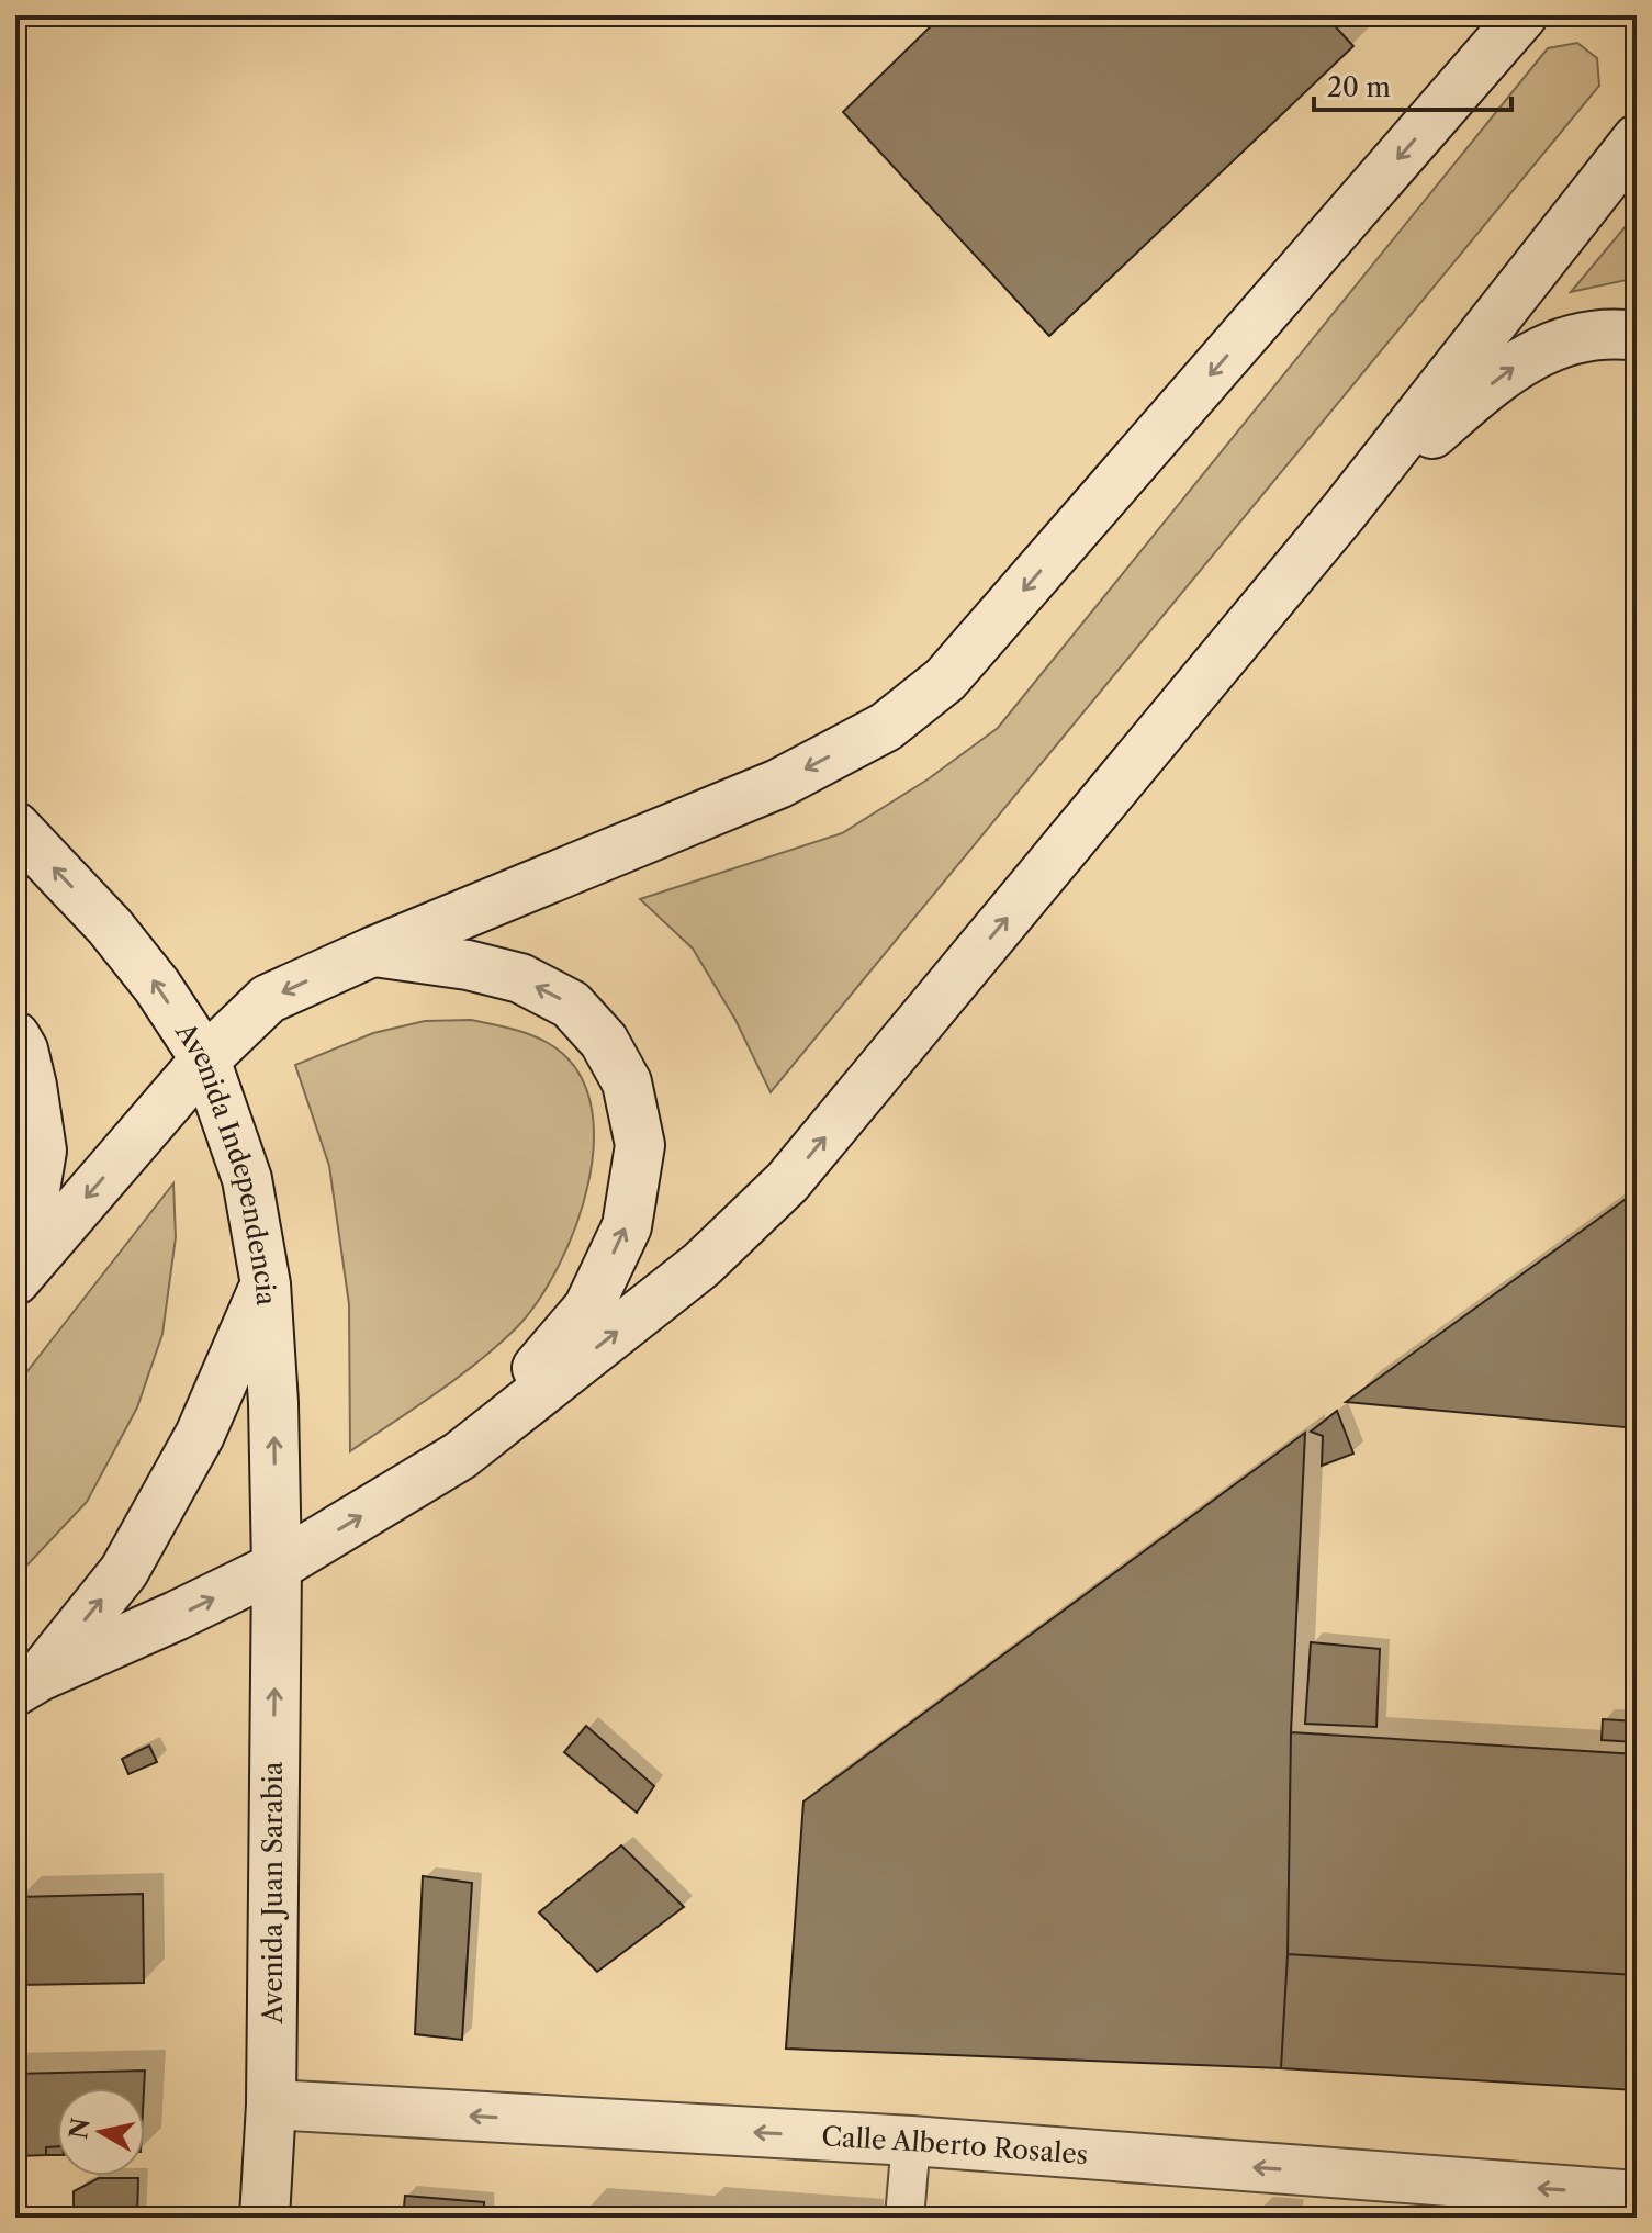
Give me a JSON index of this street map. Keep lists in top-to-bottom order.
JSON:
{
  "streets": {
    "main road": ["Avenida Independencia", "Avenida Juan Sarabia", "Calle Alberto Rosales"]
  },
  "crossings": [
    ["Avenida Independencia", "Avenida Juan Sarabia"],
    ["Avenida Juan Sarabia", "Calle Alberto Rosales"]
  ],
  "one_way": ["Avenida Independencia", "Avenida Juan Sarabia", "Calle Alberto Rosales"],
  "scale_bar": "20 m",
  "north": "left"
}
